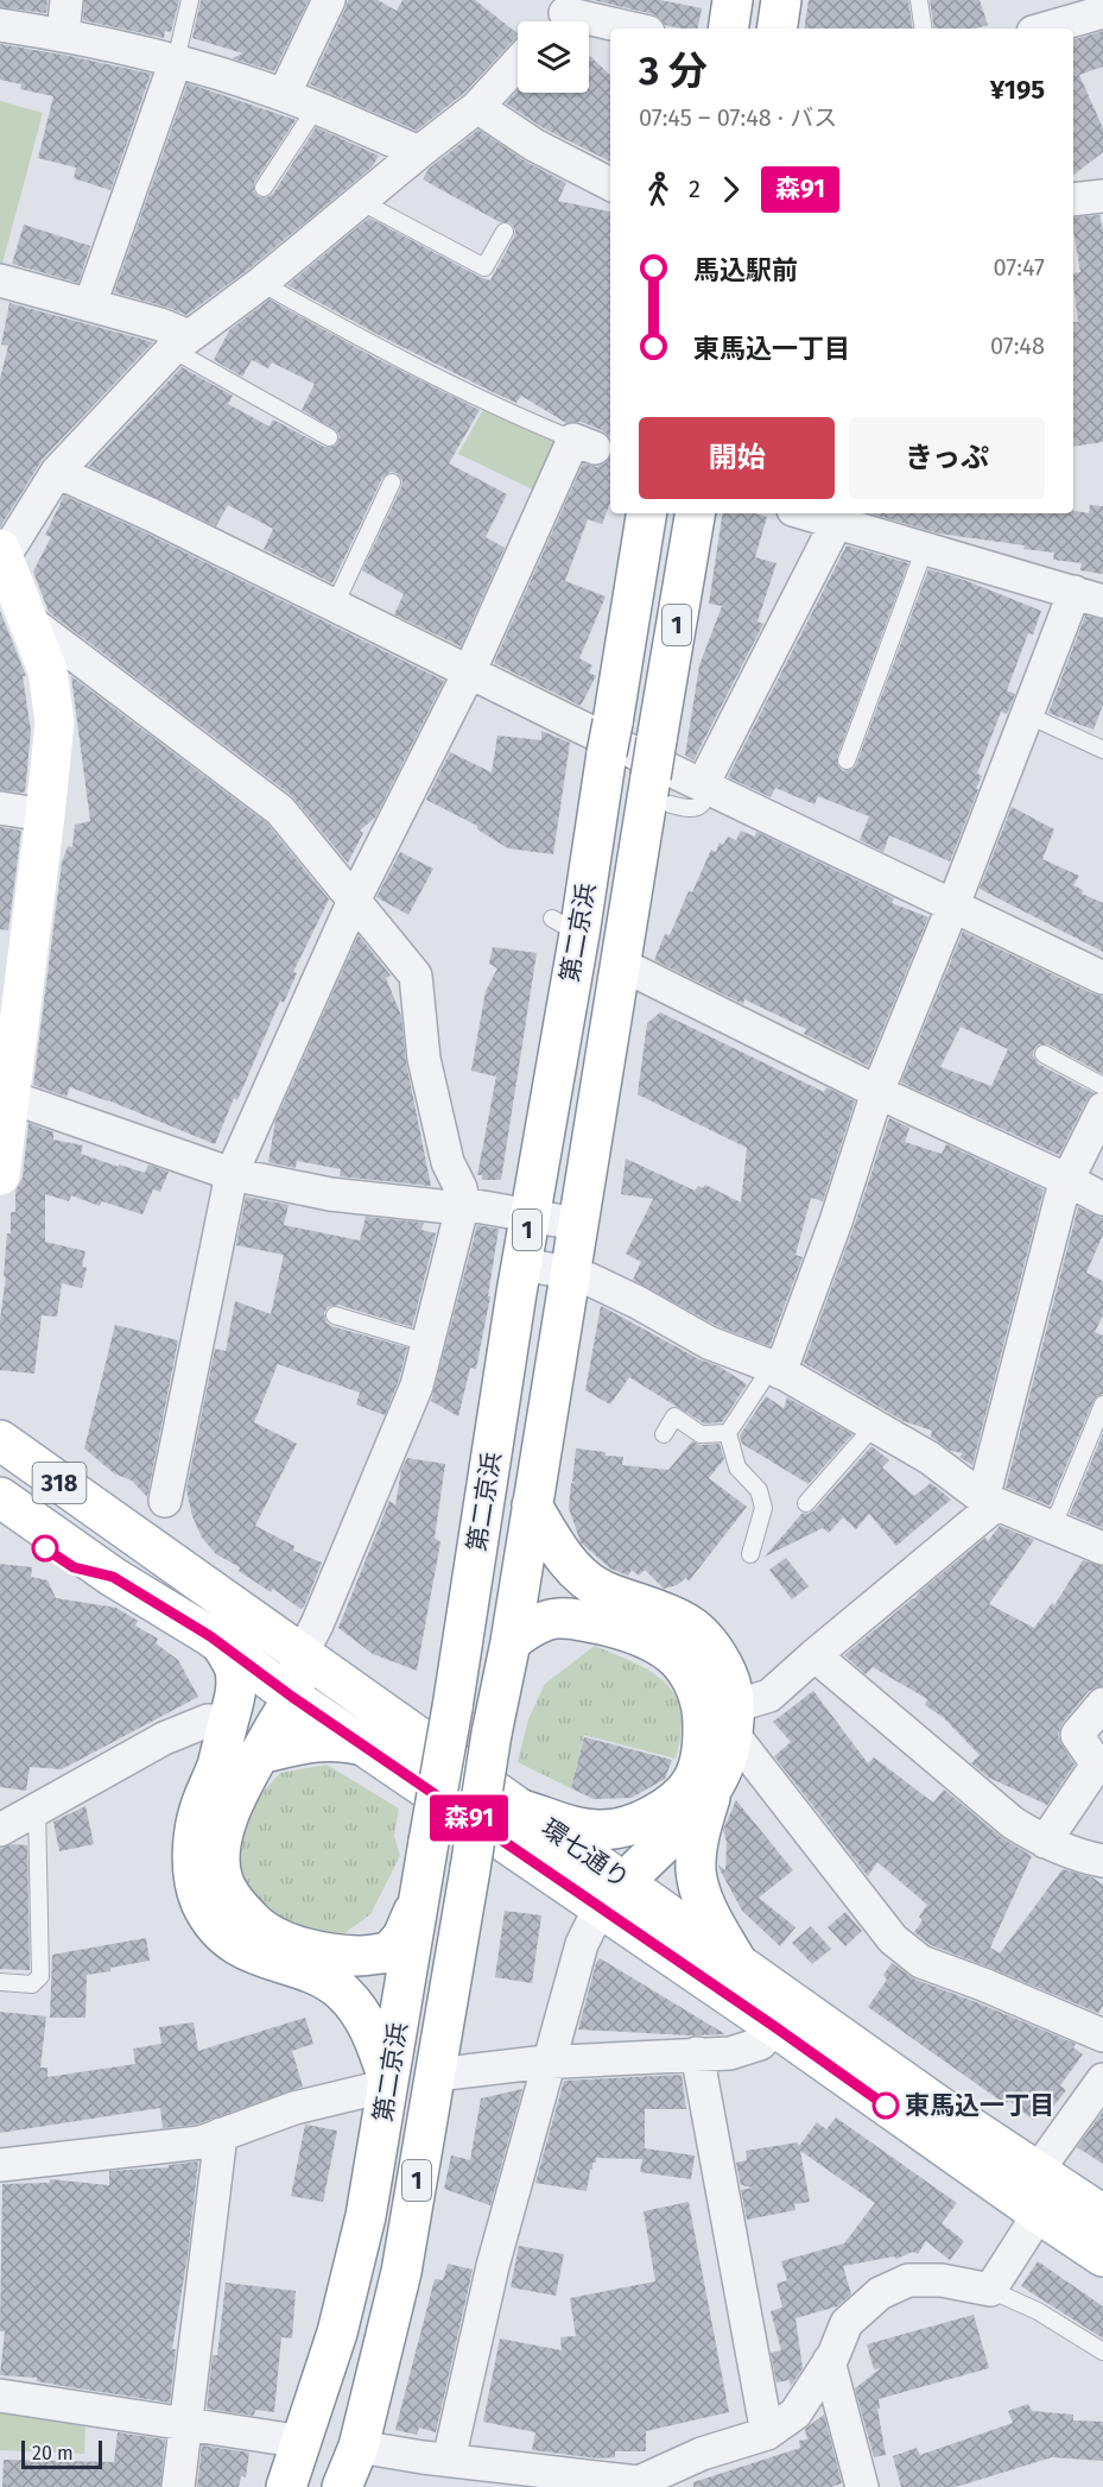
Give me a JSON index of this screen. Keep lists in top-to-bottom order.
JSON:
{
  "streets": {
    "main road": [
      "1",
      "第二京浜",
      "318",
      "環七通り"
    ]
  },
  "places": ["東馬込一丁目"],
  "lines": ["bus line 森91"],
  "scale_bar": "20 m",
  "page": {
    "on_map": "森91",
    "heading": ["3 分", "07:45 – 07:48 · バス", "¥195"],
    "legs": ["2", "森91"],
    "list": [
      {
        "name": "馬込駅前",
        "value": "07:47"
      },
      {
        "name": "東馬込一丁目",
        "value": "07:48"
      }
    ],
    "buttons": ["開始", "きっぷ"],
    "scale": "20 m"
  }
}
